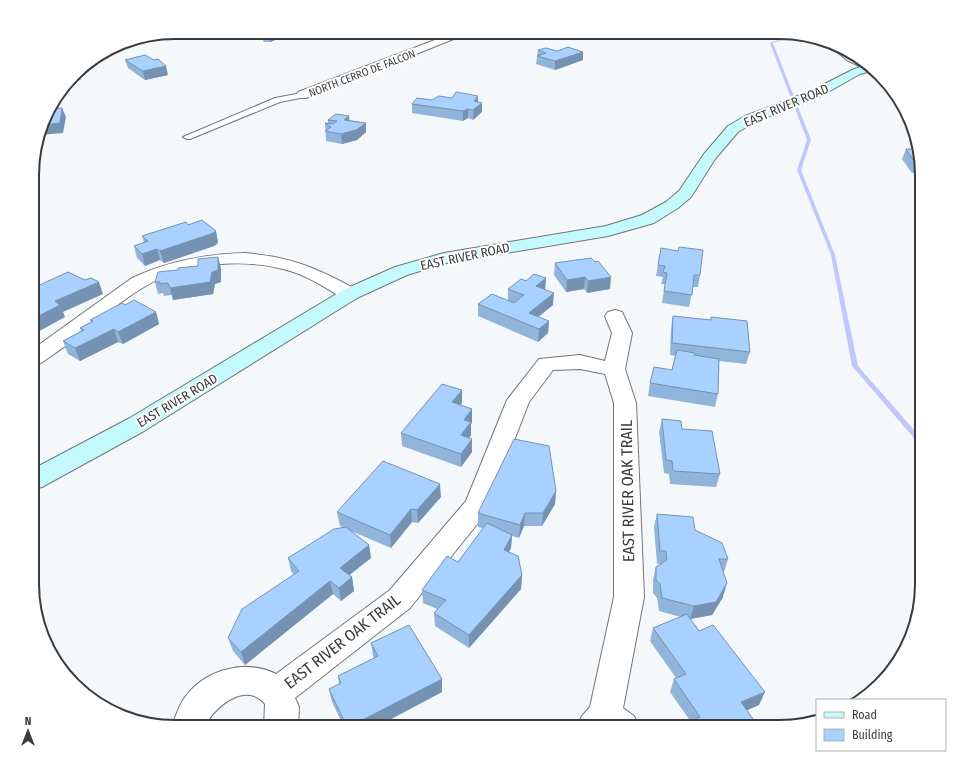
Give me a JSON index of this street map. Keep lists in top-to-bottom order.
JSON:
{
  "streets": {
    "street": ["NORTH CERRO DE FALCON", "EAST RIVER ROAD", "EAST RIVER OAK TRAIL"]
  },
  "legend": ["Road", "Building"],
  "north": "top"
}
